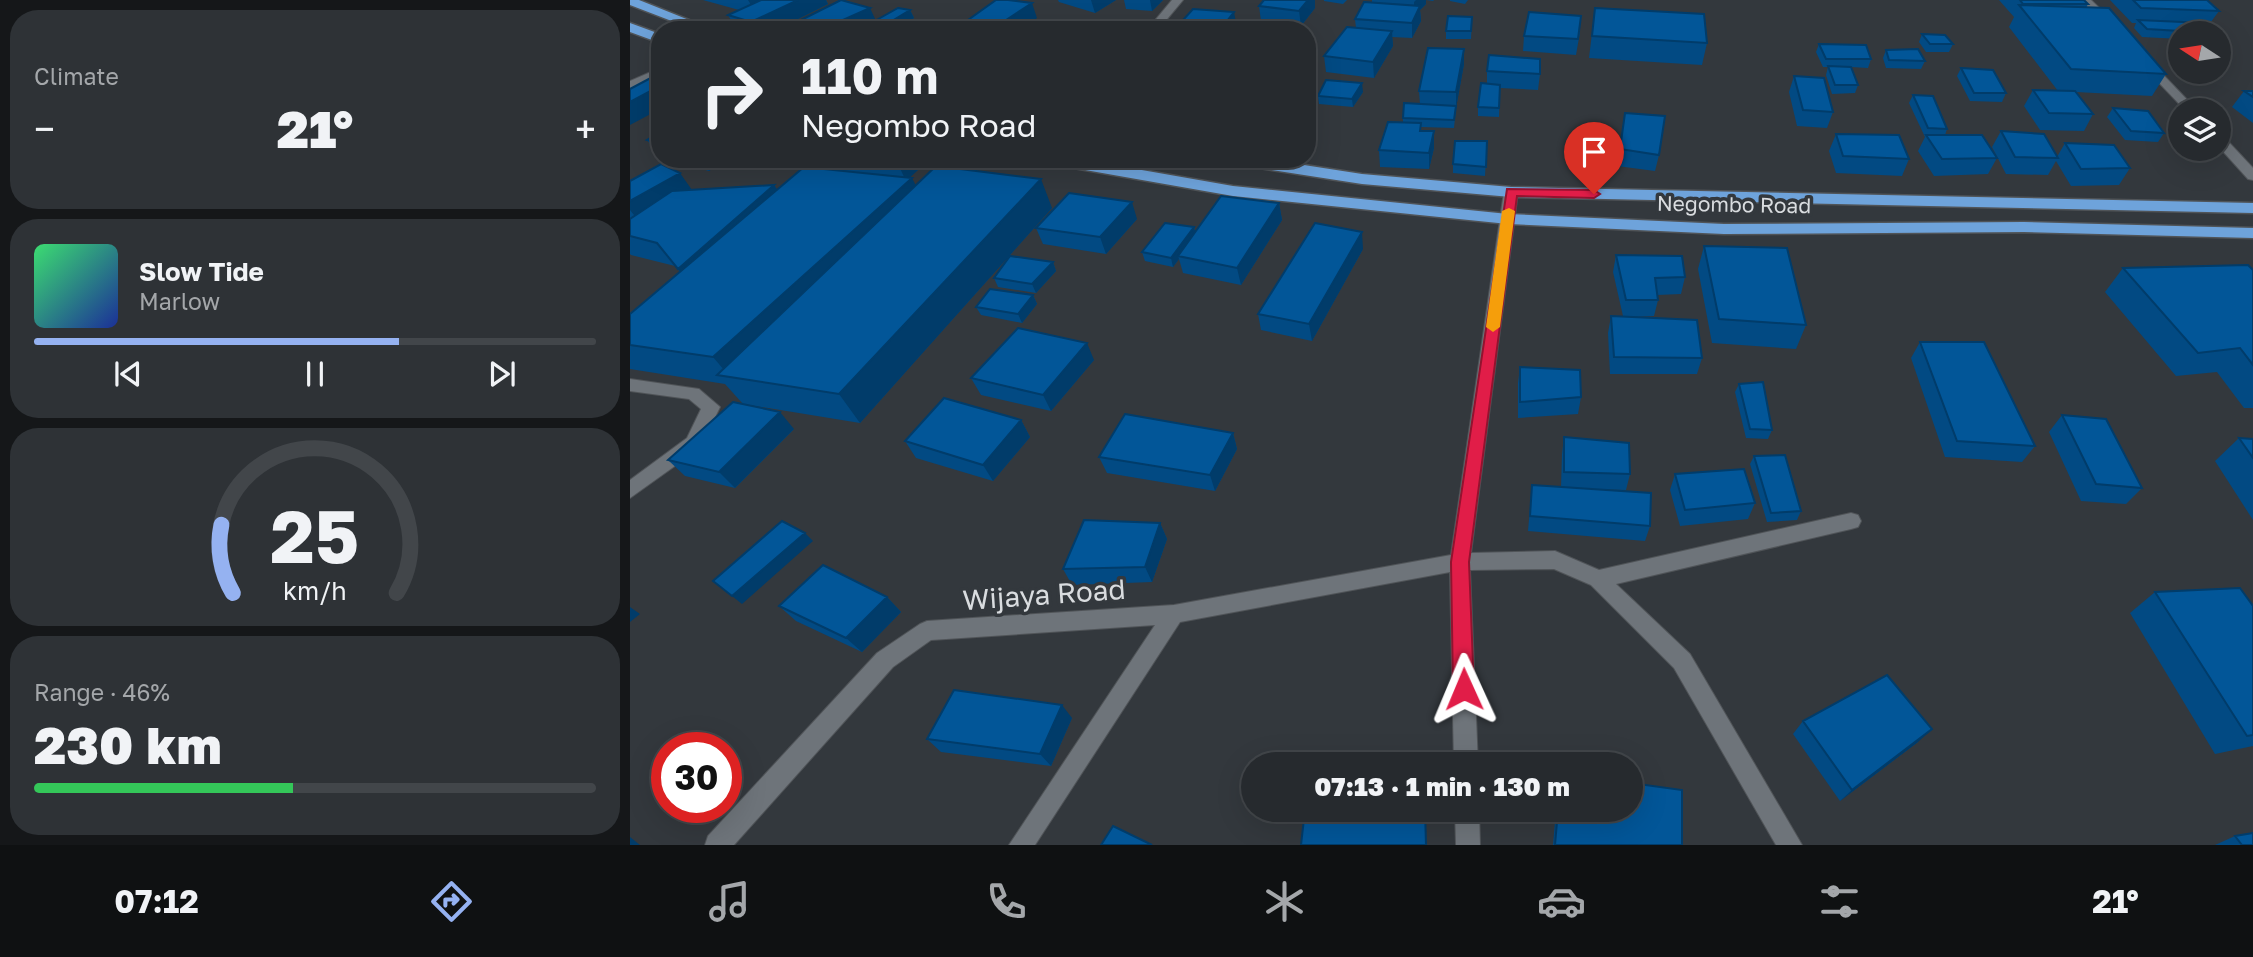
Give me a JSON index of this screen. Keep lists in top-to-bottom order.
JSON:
{
  "streets": {
    "highway": ["Negombo Road"],
    "street": ["Wijaya Road"]
  },
  "north": "left",
  "page": {
    "tile": [
      "Climate",
      ["Range · 46%", "230 km"]
    ],
    "turn": ["110 m", "Negombo Road"],
    "heat": ["−", "21°", "+"],
    "song": ["Slow Tide", "Marlow"],
    "limit": "30",
    "trip": "07:13 · 1 min · 130 m",
    "tabs": ["07:12", "21°"],
    "gauge": ["25", "km/h"]
  }
}
